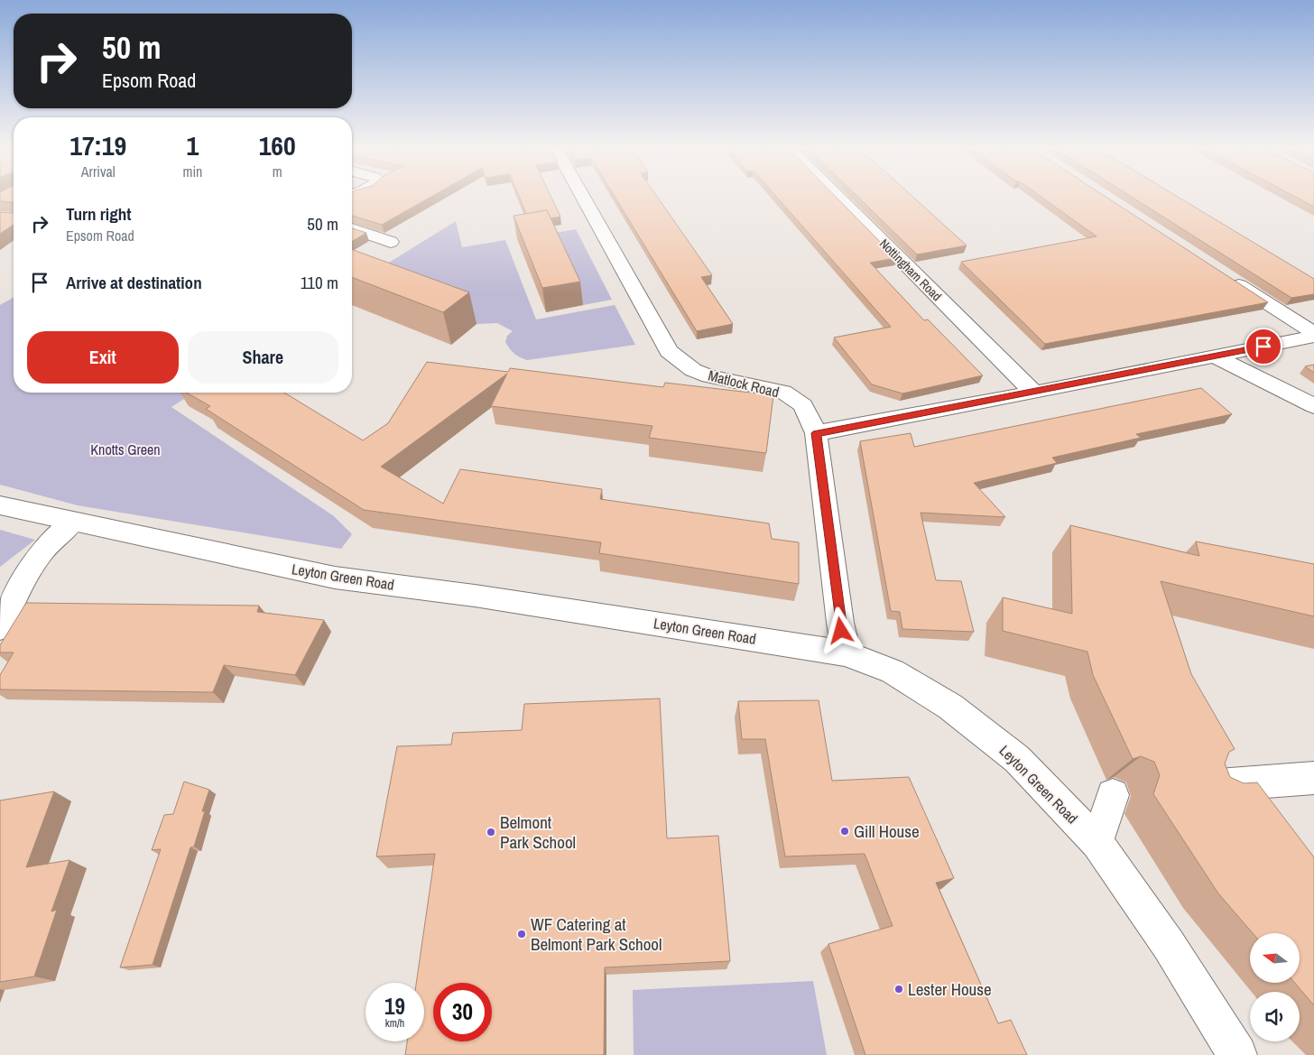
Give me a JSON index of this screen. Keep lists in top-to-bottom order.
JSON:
{
  "streets": {
    "street": ["Nottingham Road", "Matlock Road", "Leyton Green Road"]
  },
  "crossings": [
    ["Matlock Road", "Leyton Green Road"]
  ],
  "parks": ["Knotts Green"],
  "places": [
    "Gill House",
    "Belmont Park School",
    "WF Catering at Belmont Park School",
    "Lester House"
  ],
  "north": "left",
  "page": {
    "turn": ["50 m", "Epsom Road"],
    "eta": [
      "17:19",
      "Arrival",
      "1",
      "min",
      "160",
      "m"
    ],
    "list": [
      {
        "name": "Turn right",
        "note": "Epsom Road",
        "value": "50 m"
      },
      {
        "name": "Arrive at destination",
        "value": "110 m"
      }
    ],
    "buttons": ["Exit", "Share"],
    "speed": "19 km/h",
    "limit": "30"
  }
}
